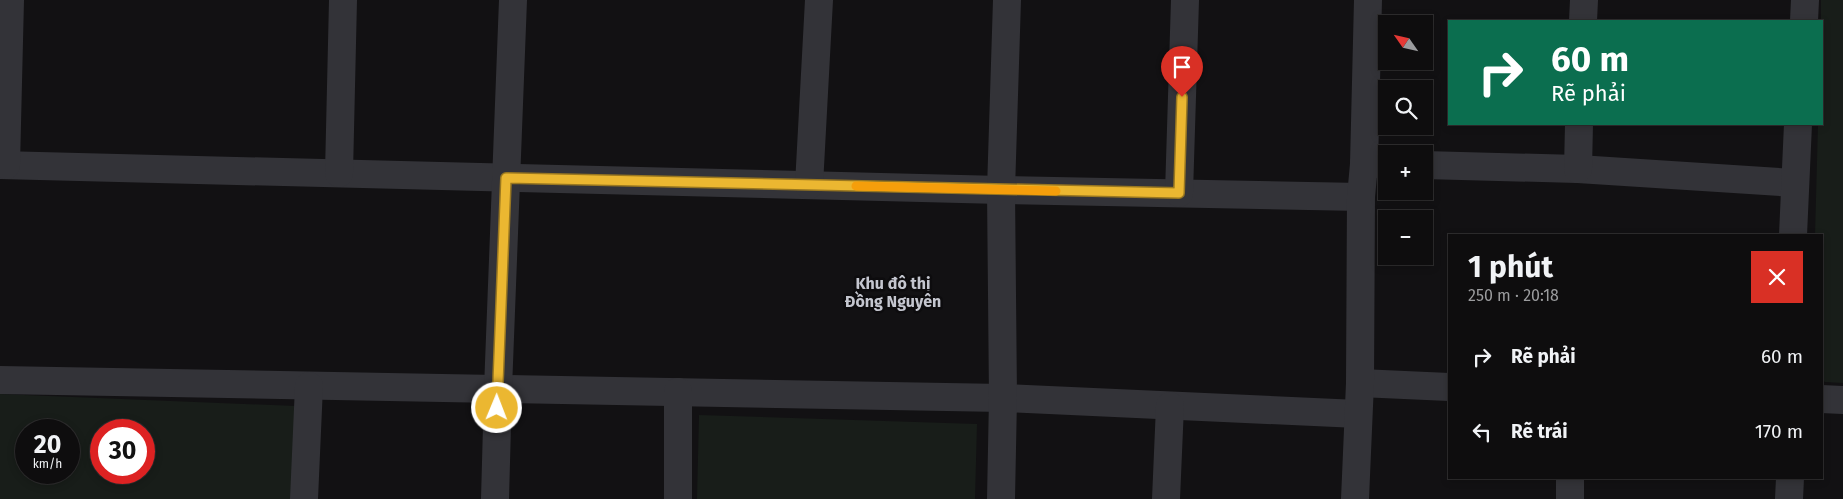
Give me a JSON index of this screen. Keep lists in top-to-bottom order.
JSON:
{
  "districts": ["Khu đô thị Đồng Nguyên"],
  "north": "top left",
  "page": {
    "map_buttons": ["+", "−"],
    "turn": ["60 m", "Rẽ phải"],
    "heading": ["1 phút", "250 m · 20:18"],
    "list": [
      {
        "name": "Rẽ phải",
        "value": "60 m"
      },
      {
        "name": "Rẽ trái",
        "value": "170 m"
      }
    ],
    "speed": "20 km/h",
    "limit": "30"
  }
}
